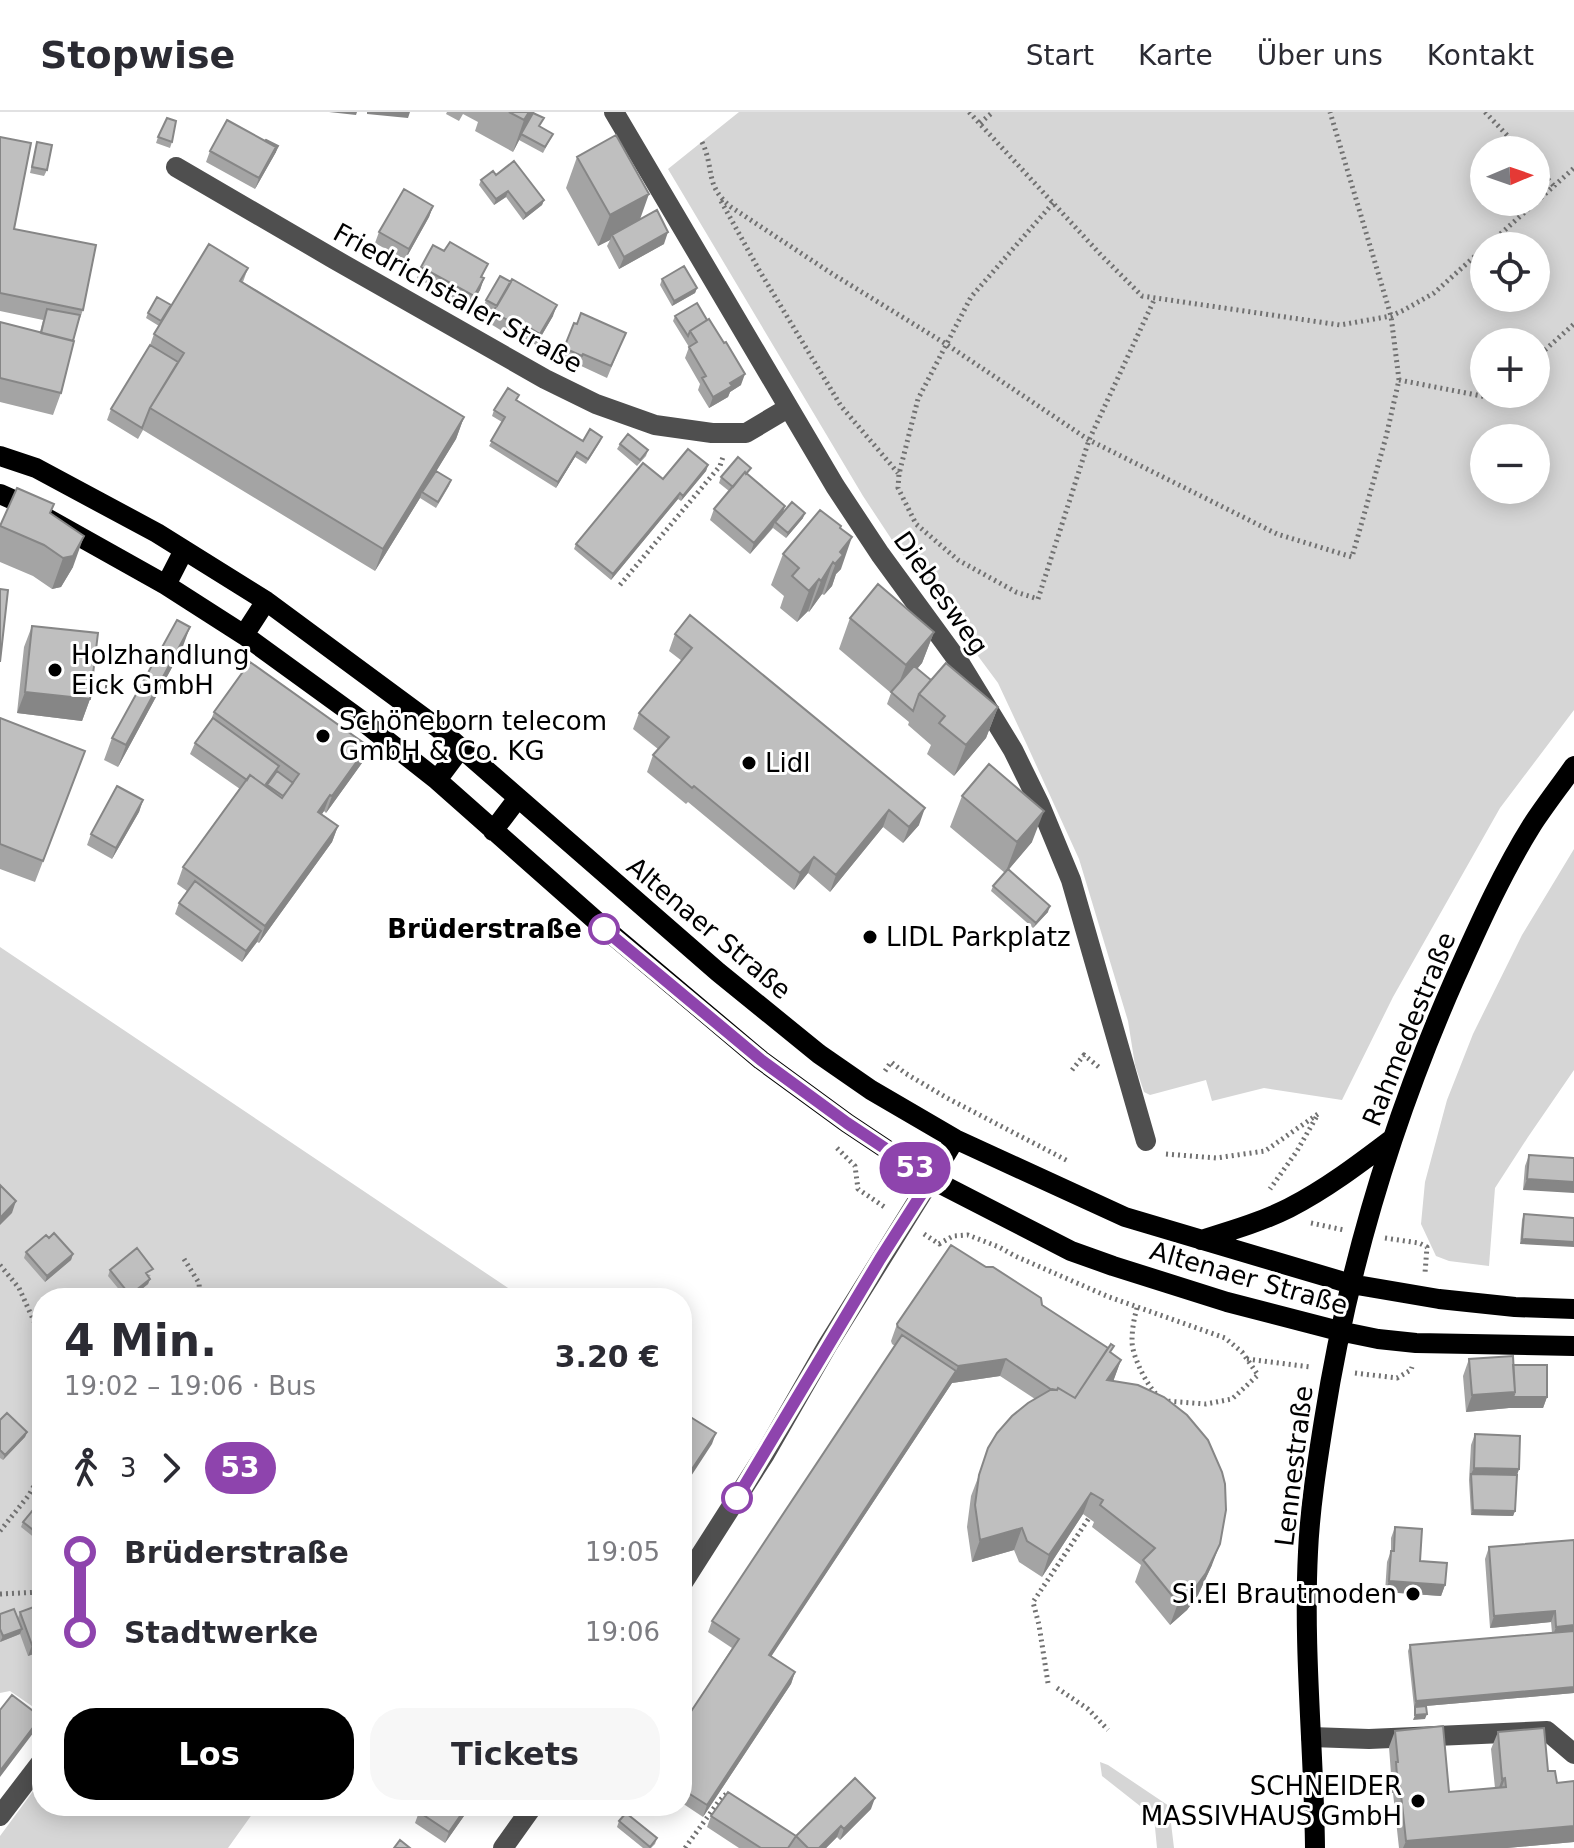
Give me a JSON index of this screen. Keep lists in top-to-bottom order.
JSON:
{
  "streets": {
    "main road": ["Altenaer Straße", "Rahmedestraße", "Lennestraße"],
    "street": ["Friedrichstaler Straße", "Diebesweg"]
  },
  "crossings": [
    ["Friedrichstaler Straße", "Diebesweg"],
    ["Altenaer Straße", "Rahmedestraße"],
    ["Altenaer Straße", "Lennestraße"],
    ["Rahmedestraße", "Lennestraße"]
  ],
  "places": [
    "Holzhandlung Eick GmbH",
    "Schöneborn telecom GmbH & Co. KG",
    "Lidl",
    "Brüderstraße",
    "LIDL Parkplatz",
    "Si.El Brautmoden",
    "SCHNEIDER MASSIVHAUS GmbH"
  ],
  "lines": ["bus line 53"],
  "north": "right",
  "page": {
    "header": "Stopwise",
    "nav": [
      "Start",
      "Karte",
      "Über uns",
      "Kontakt"
    ],
    "on_map": "53",
    "map_buttons": ["+", "−"],
    "heading": ["4 Min.", "19:02 – 19:06 · Bus", "3.20 €"],
    "legs": ["3", "53"],
    "list": [
      {
        "name": "Brüderstraße",
        "value": "19:05"
      },
      {
        "name": "Stadtwerke",
        "value": "19:06"
      }
    ],
    "buttons": ["Los", "Tickets"]
  }
}
